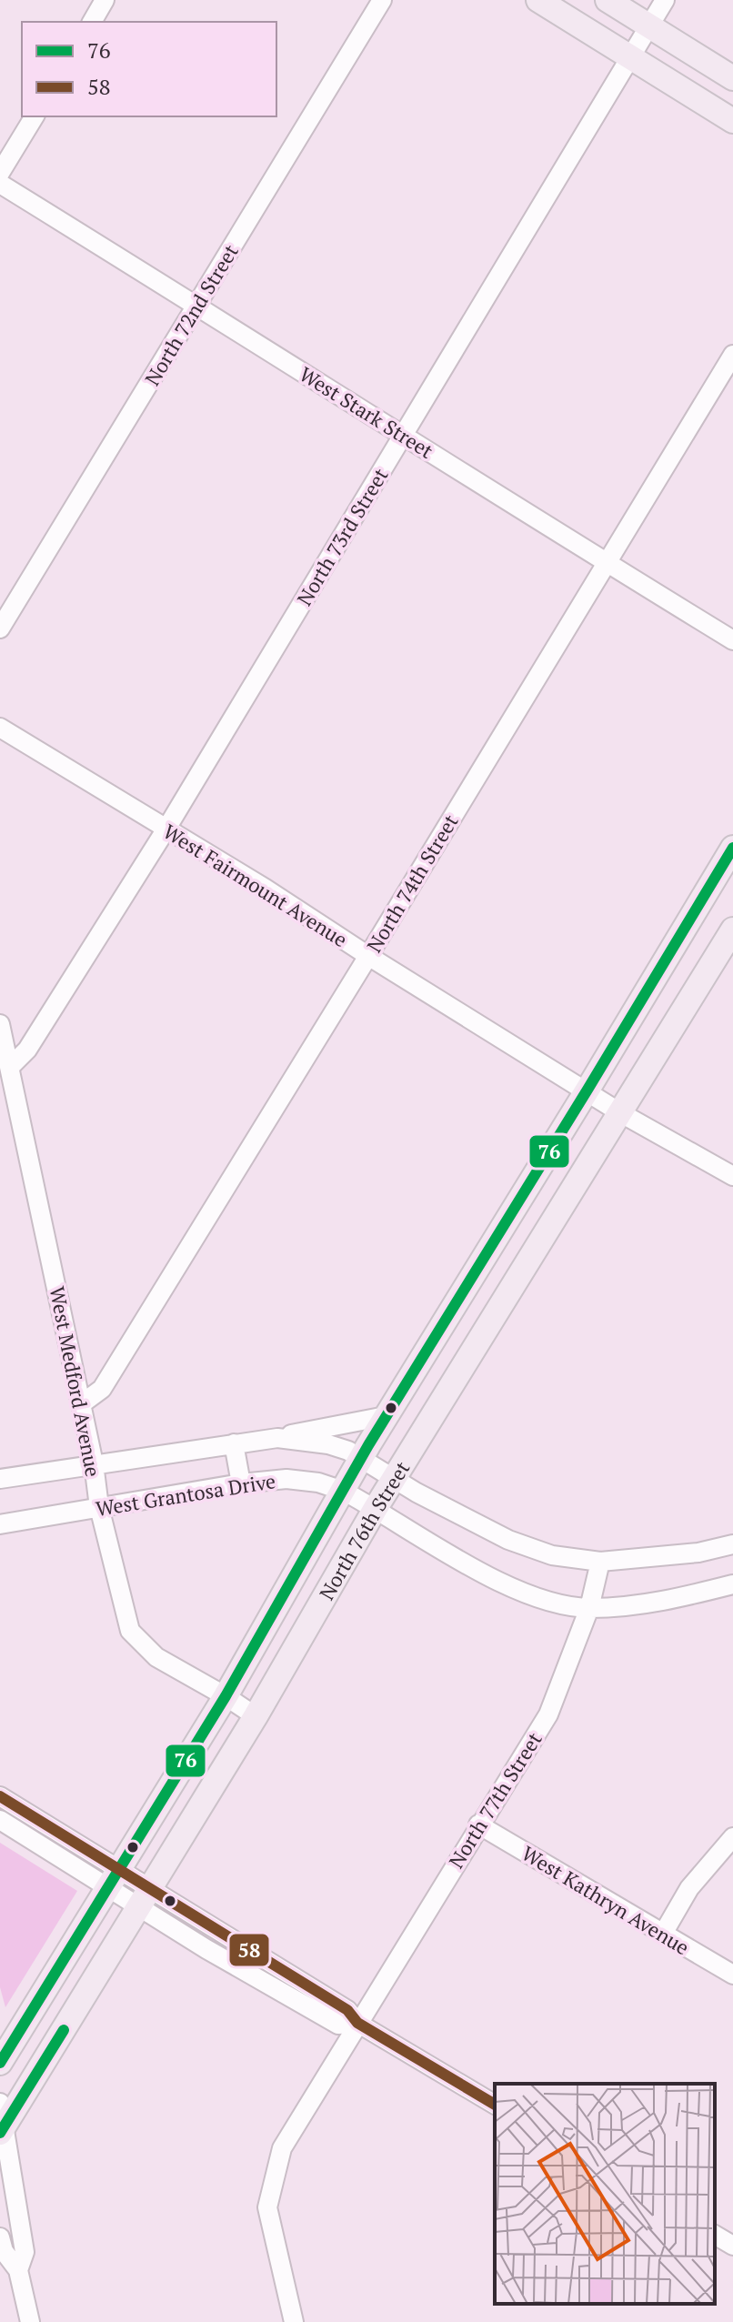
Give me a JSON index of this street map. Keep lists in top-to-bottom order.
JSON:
{
  "streets": {
    "main road": ["North 76th Street"],
    "street": [
      "North 72nd Street",
      "West Stark Street",
      "North 73rd Street",
      "North 74th Street",
      "West Fairmount Avenue",
      "West Medford Avenue",
      "West Grantosa Drive",
      "North 77th Street",
      "West Kathryn Avenue"
    ]
  },
  "crossings": [
    ["North 72nd Street", "West Stark Street"],
    ["West Stark Street", "North 73rd Street"],
    ["West Stark Street", "North 74th Street"],
    ["North 73rd Street", "West Fairmount Avenue"],
    ["North 73rd Street", "West Medford Avenue"],
    ["North 74th Street", "West Fairmount Avenue"],
    ["North 74th Street", "West Medford Avenue"],
    ["West Fairmount Avenue", "North 76th Street"],
    ["West Medford Avenue", "West Grantosa Drive"],
    ["West Medford Avenue", "North 76th Street"],
    ["West Grantosa Drive", "North 76th Street"],
    ["West Grantosa Drive", "North 77th Street"],
    ["North 77th Street", "West Kathryn Avenue"]
  ],
  "lines": ["transit line 76", "transit line 58"],
  "legend": ["76", "58"]
}
